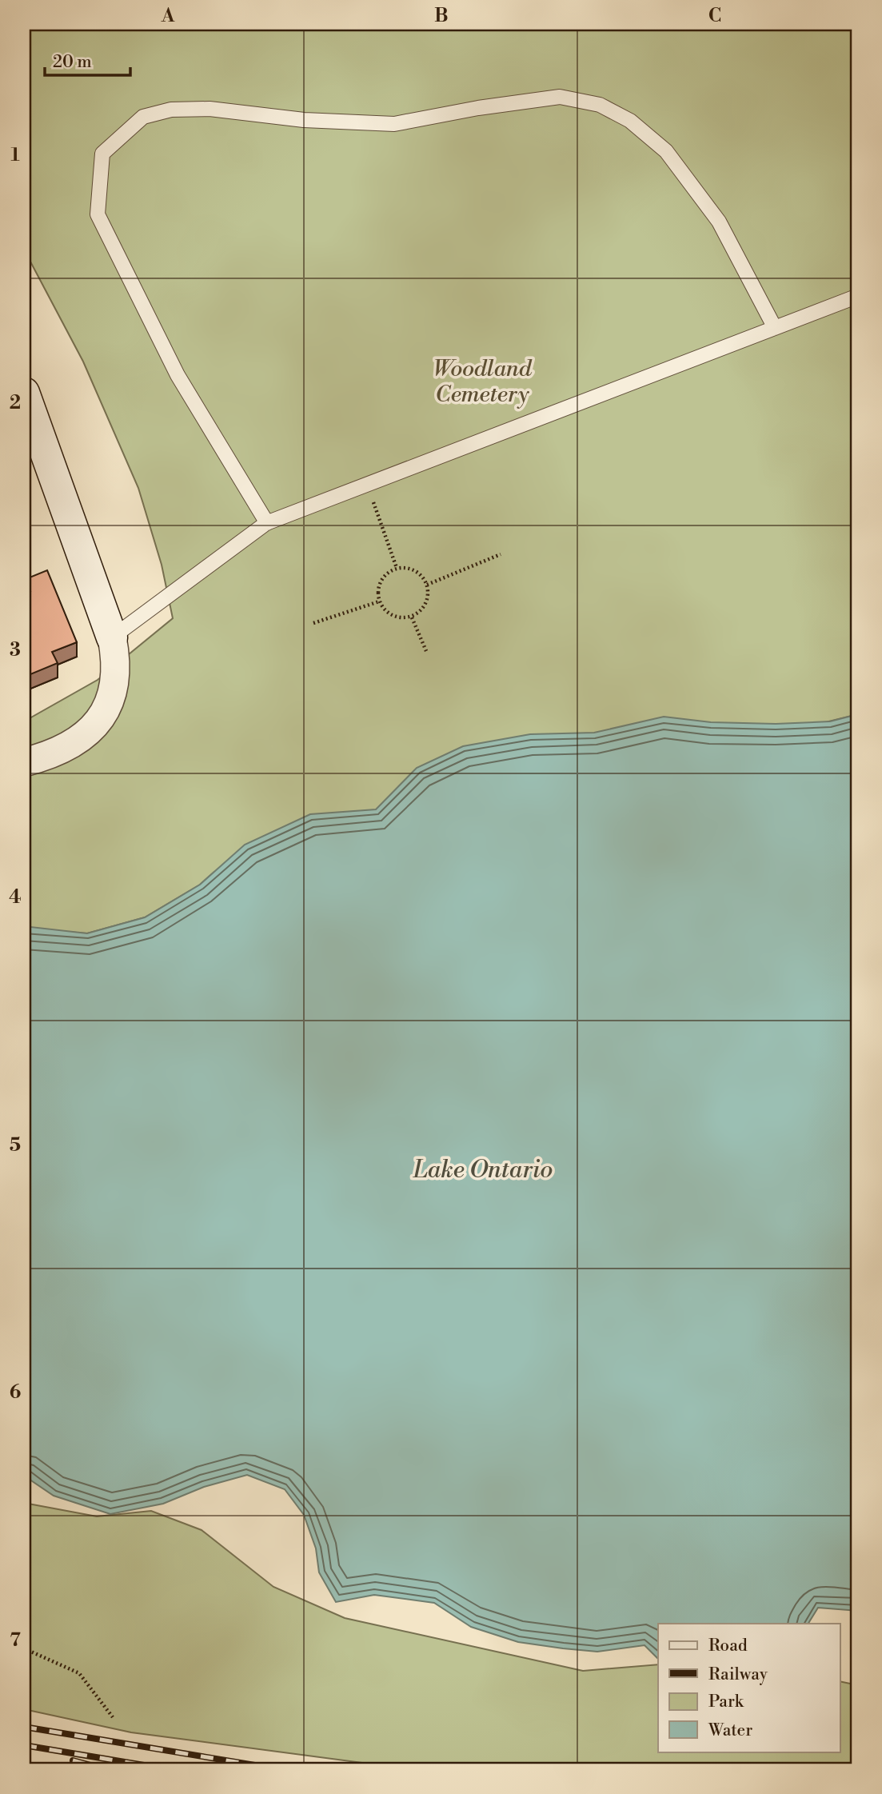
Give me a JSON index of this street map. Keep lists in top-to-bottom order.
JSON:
{
  "water": ["Lake Ontario"],
  "parks": ["Woodland Cemetery"],
  "legend": [
    "Road",
    "Railway",
    "Park",
    "Water"
  ],
  "scale_bar": "20 m",
  "grid": {
    "columns": ["A", "B", "C"],
    "rows": [
      "1",
      "2",
      "3",
      "4",
      "5",
      "6",
      "7"
    ]
  }
}
